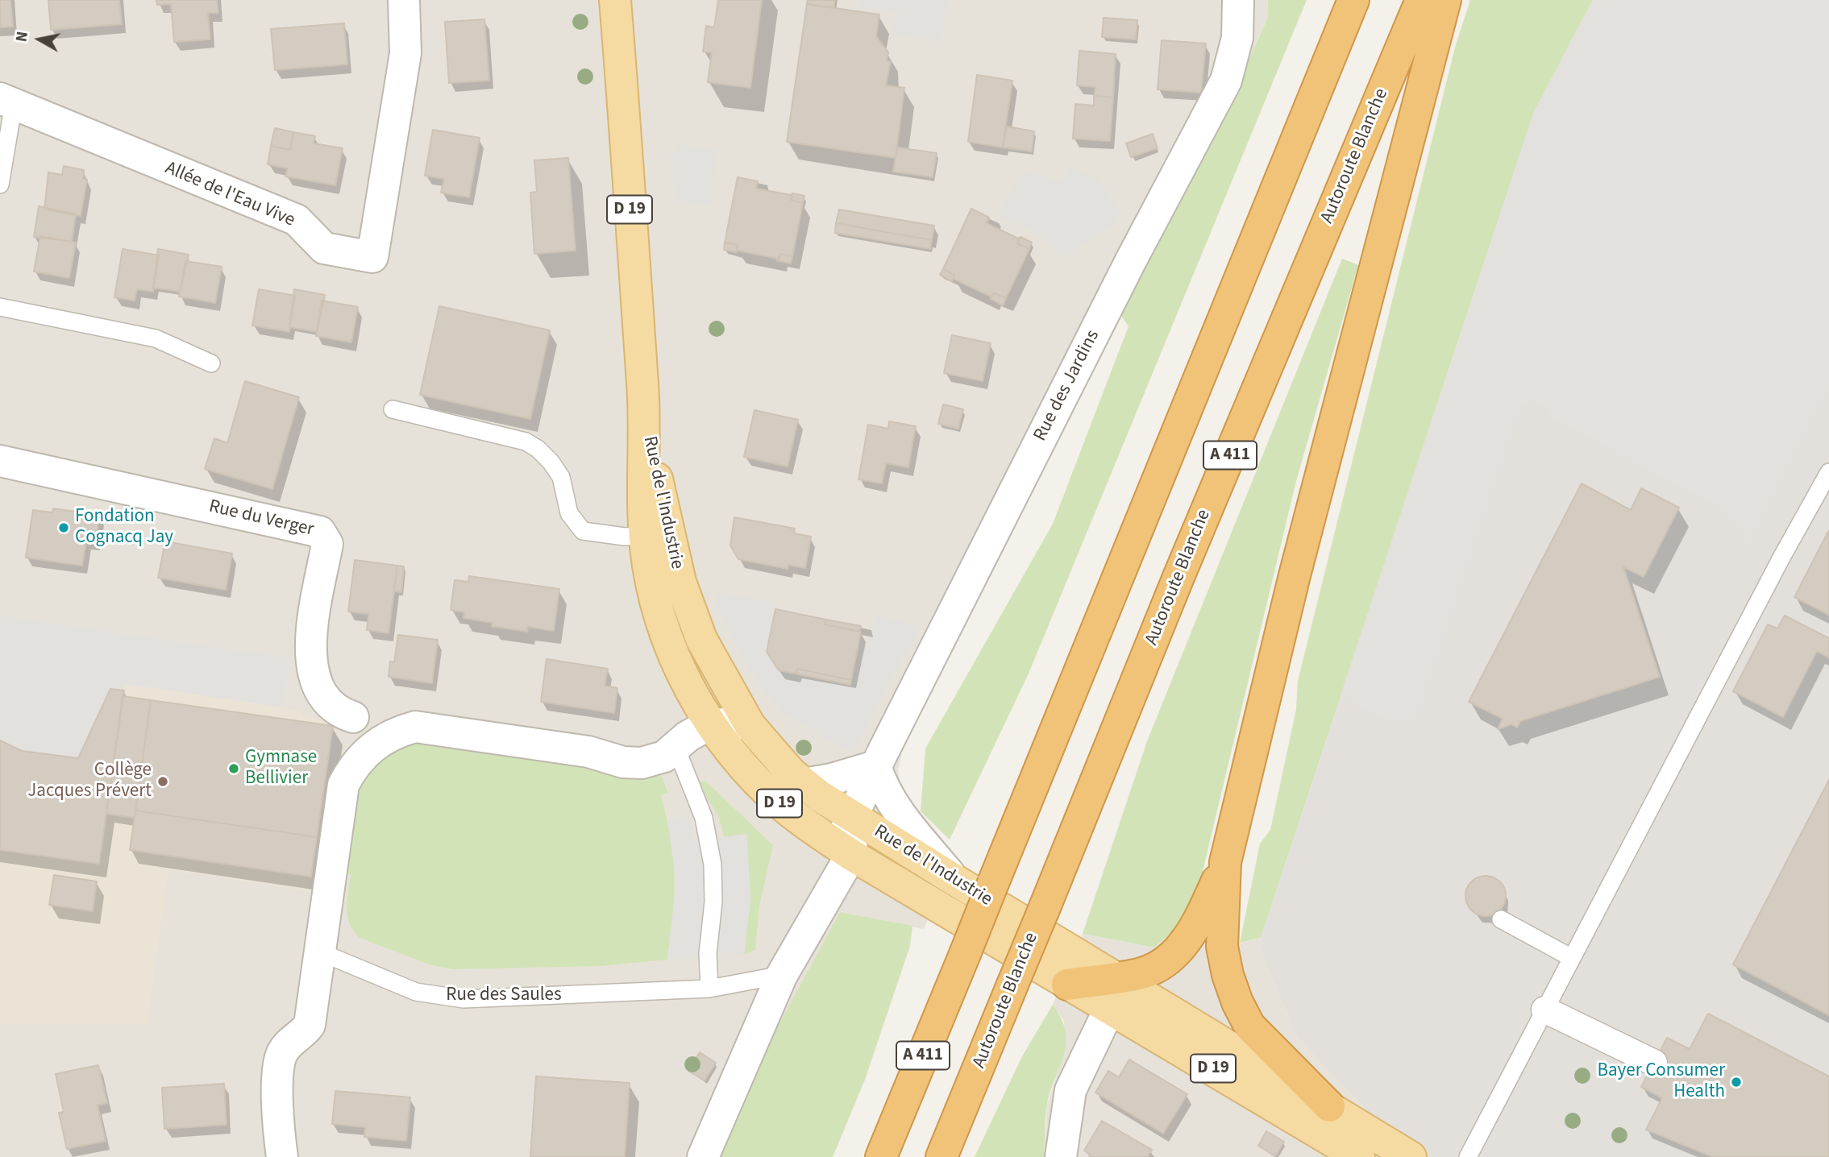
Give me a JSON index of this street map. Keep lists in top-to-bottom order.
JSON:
{
  "streets": {
    "highway": ["Autoroute Blanche", "A 411"],
    "main road": ["D 19", "Rue de l'Industrie"],
    "street": ["Allée de l'Eau Vive", "Rue des Jardins", "Rue du Verger"],
    "lane": ["Rue des Saules"]
  },
  "crossings": [
    ["Rue des Jardins", "Rue de l'Industrie"],
    ["Rue de l'Industrie", "Rue du Verger"],
    ["Rue du Verger", "Rue des Saules"]
  ],
  "places": [
    "Fondation Cognacq Jay",
    "Gymnase Bellivier",
    "Collège Jacques Prévert",
    "Bayer Consumer Health"
  ],
  "north": "left"
}
